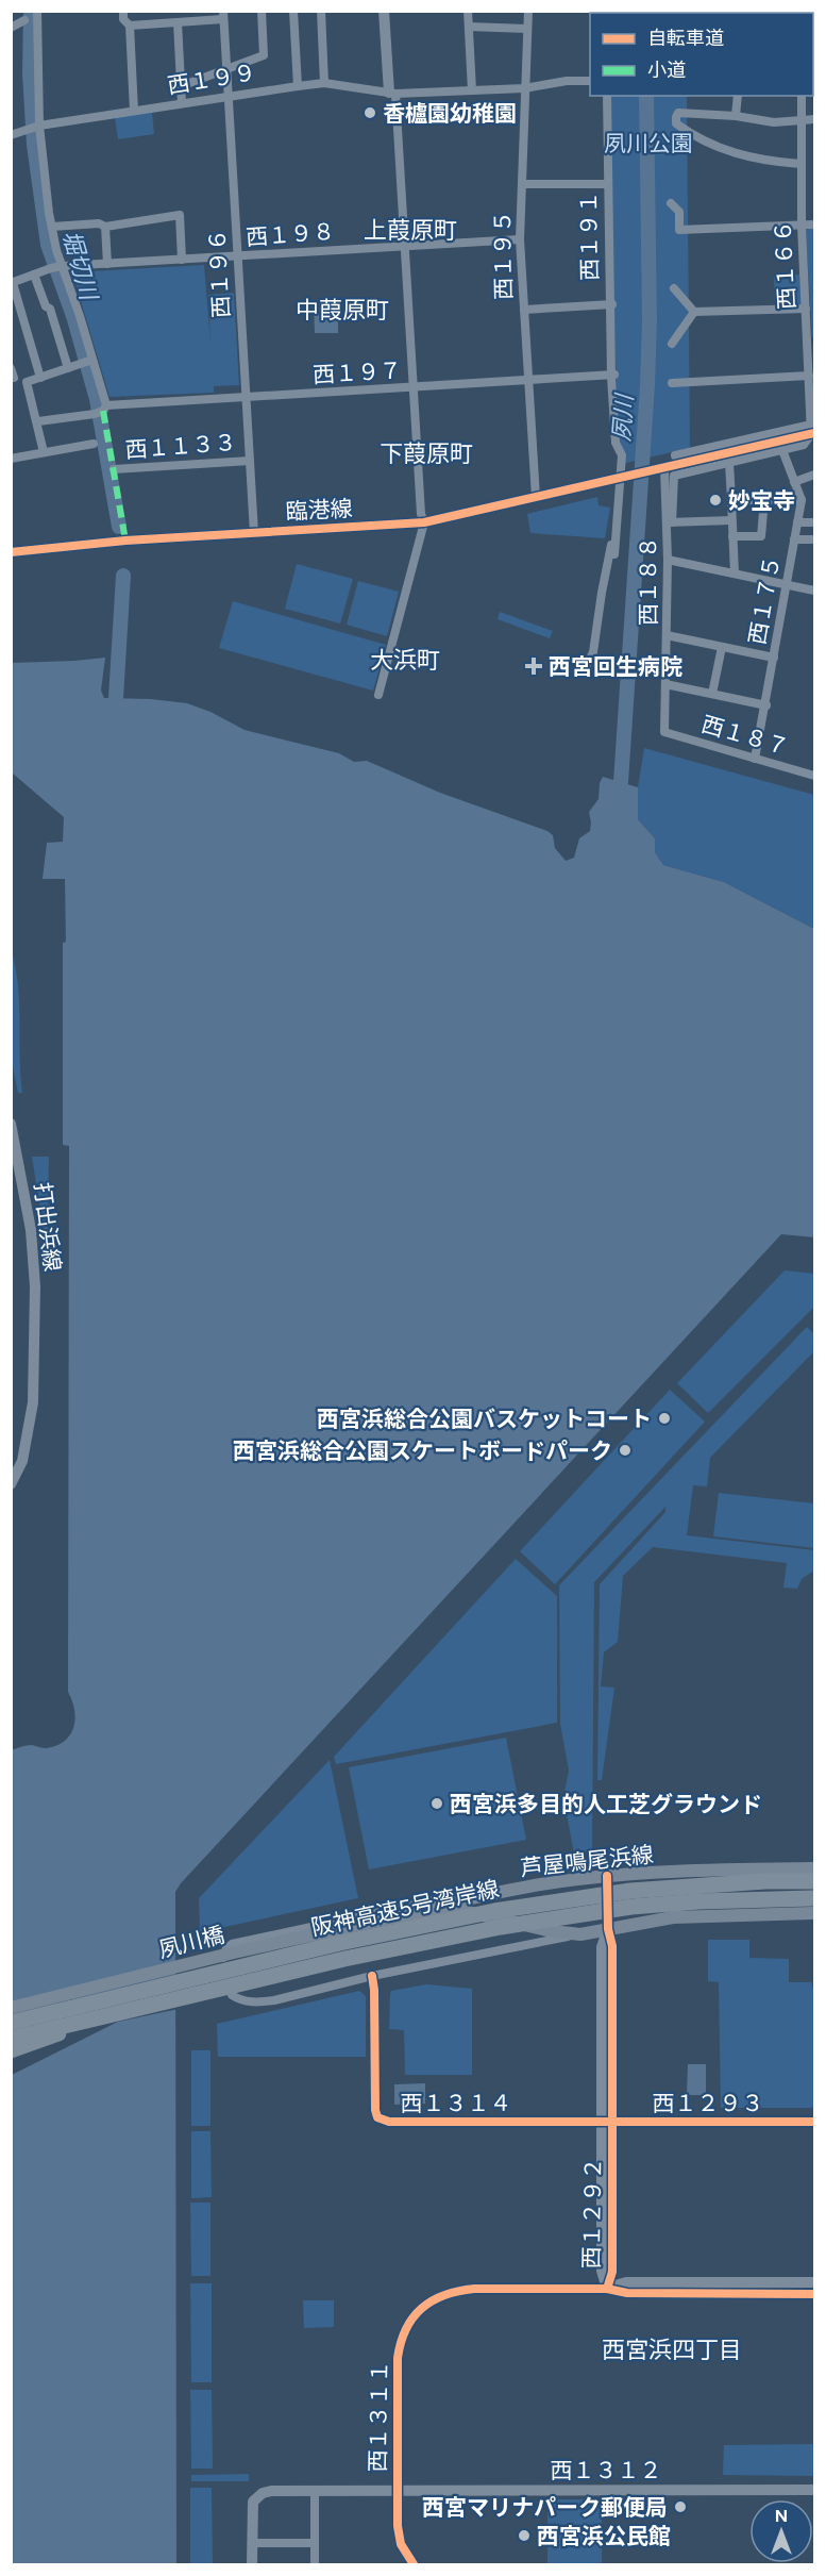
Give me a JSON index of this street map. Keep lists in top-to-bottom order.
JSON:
{
  "streets": {
    "highway": ["阪神高速5号湾岸線"],
    "main road": ["芦屋鳴尾浜線", "夙川橋"],
    "street": [
      "西１９９",
      "西１９８",
      "西１９１",
      "西１９５",
      "西１６６",
      "西１９６",
      "西１９７",
      "西１１３３",
      "臨港線",
      "西１８８",
      "西１７５",
      "西１８７",
      "打出浜線",
      "西１３１４",
      "西１２９３",
      "西１２９２",
      "西１３１１",
      "西１３１２"
    ]
  },
  "crossings": [
    ["西１９９", "西１９５"],
    ["西１９９", "西１９６"],
    ["西１９８", "西１９５"],
    ["西１９８", "西１９６"],
    ["西１９１", "西１９７"],
    ["西１９１", "臨港線"],
    ["西１９５", "西１９７"],
    ["西１９５", "臨港線"],
    ["西１９６", "西１９７"],
    ["西１９６", "西１１３３"],
    ["西１９６", "臨港線"],
    ["臨港線", "西１８８"],
    ["西１８８", "西１８７"],
    ["西１７５", "西１８７"],
    ["芦屋鳴尾浜線", "夙川橋"],
    ["西１３１４", "西１２９３"],
    ["西１３１４", "西１２９２"],
    ["西１２９３", "西１２９２"],
    ["西１２９２", "西１３１１"],
    ["西１３１１", "西１３１２"]
  ],
  "districts": [
    "上葭原町",
    "中葭原町",
    "下葭原町",
    "大浜町",
    "西宮浜四丁目"
  ],
  "water": ["堀切川", "夙川"],
  "parks": ["夙川公園"],
  "places": {
    "other": [
      "香櫨園幼稚園",
      "妙宝寺",
      "西宮浜総合公園バスケットコート",
      "西宮浜総合公園スケートボードパーク",
      "西宮浜多目的人工芝グラウンド",
      "西宮マリナパーク郵便局",
      "西宮浜公民館"
    ],
    "health": ["西宮回生病院"]
  },
  "legend": ["自転車道", "小道"],
  "north": "top"
}
